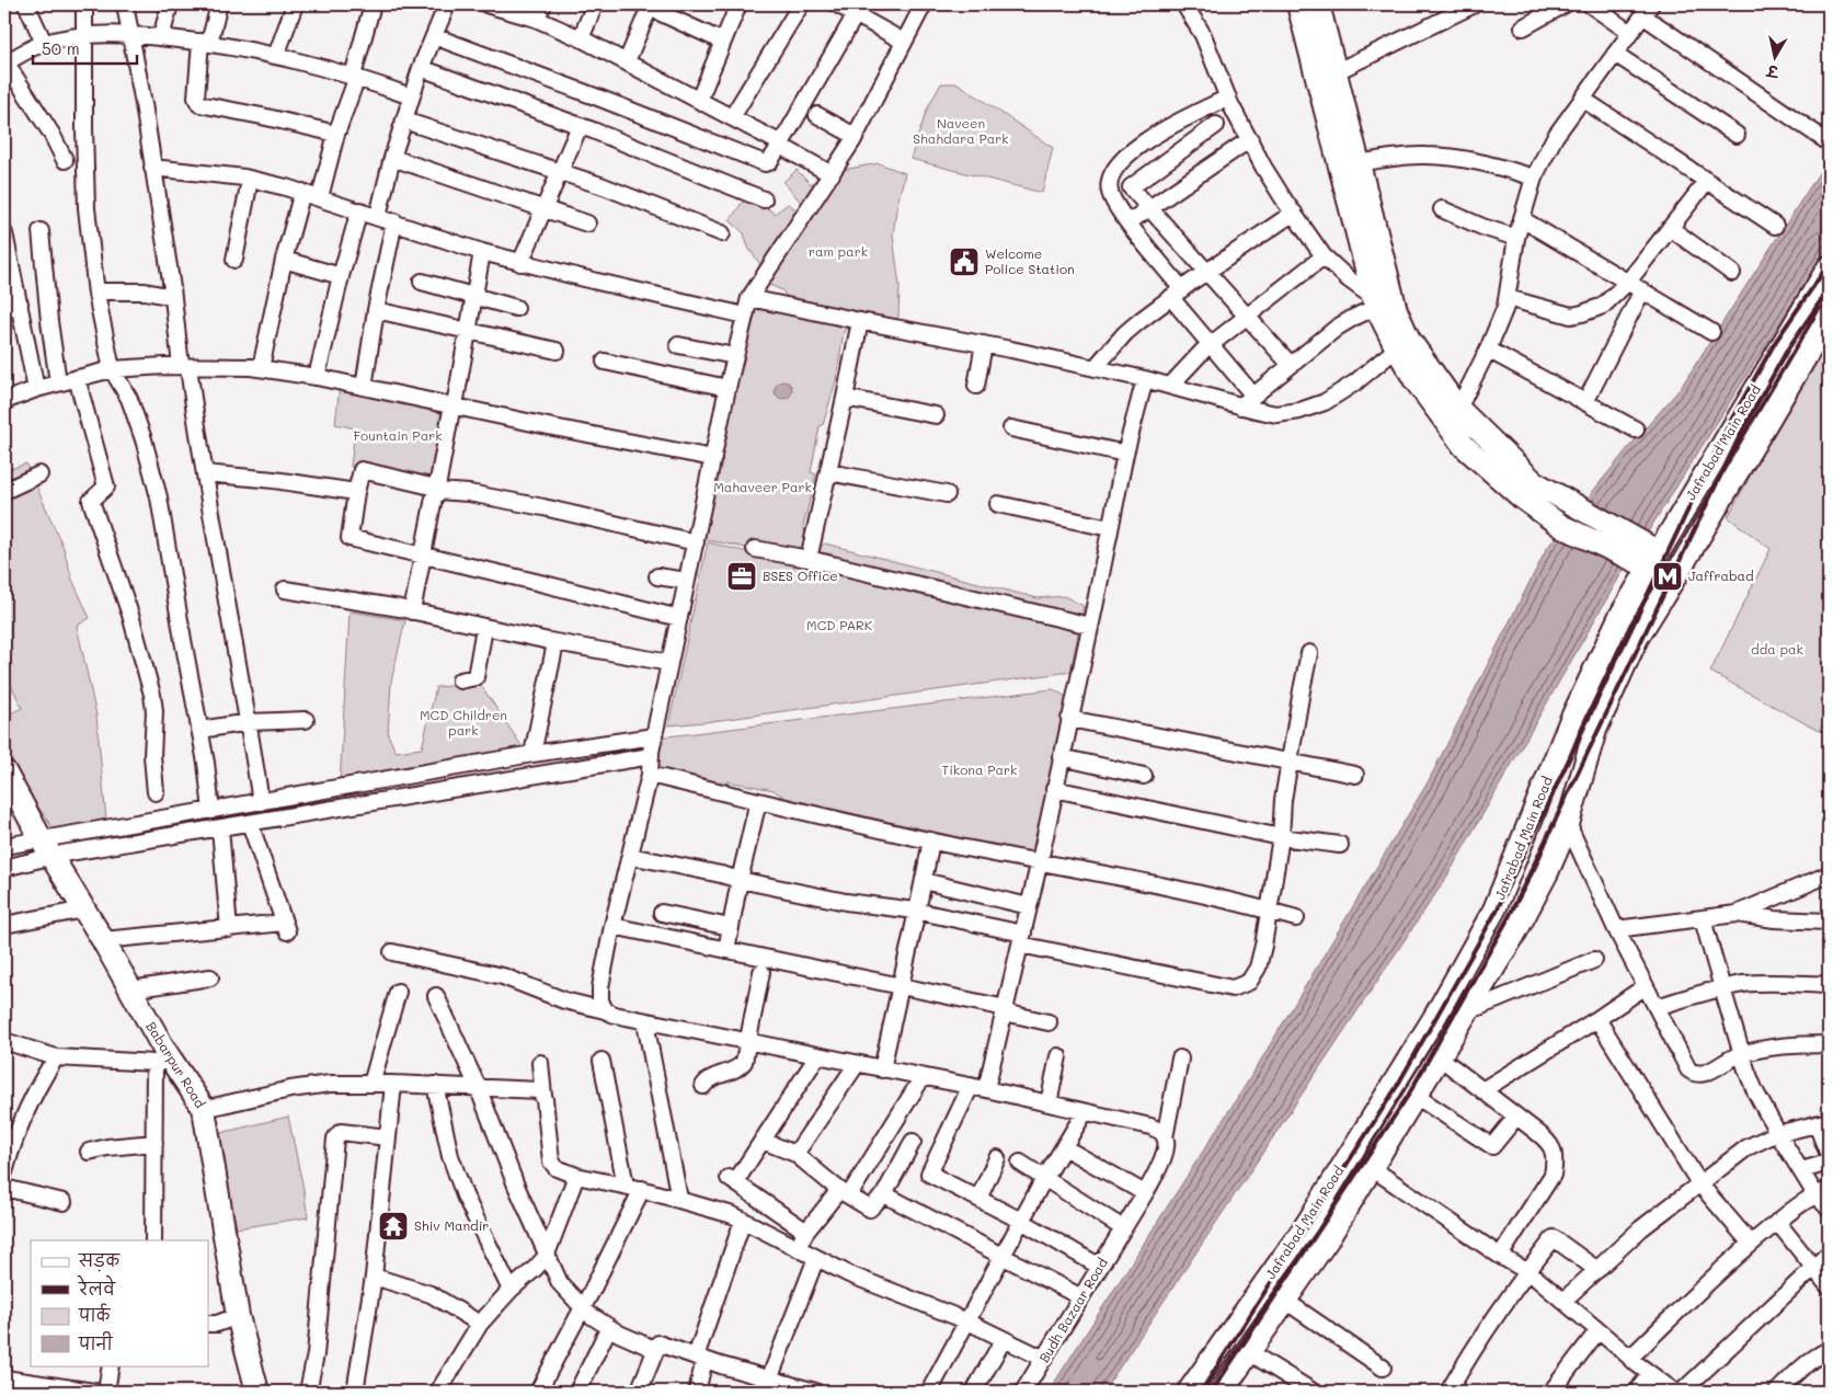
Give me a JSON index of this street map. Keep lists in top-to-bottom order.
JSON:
{
  "streets": {
    "main road": ["Jafrabad Main Road", "Babarpur Road"],
    "street": ["Budh Bazaar Road"]
  },
  "parks": [
    "Naveen Shahdara Park",
    "ram park",
    "Fountain Park",
    "Mahaveer Park",
    "MCD PARK",
    "dda pak",
    "MCD Children park",
    "Tikona Park"
  ],
  "places": {
    "public building": ["Welcome Police Station"],
    "office": ["BSES Office"],
    "metro station": ["Jaffrabad"],
    "temple": ["Shiv Mandir"]
  },
  "legend": [
    "सड़क",
    "रेलवे",
    "पार्क",
    "पानी"
  ],
  "scale_bar": "50 m",
  "north": "bottom"
}
